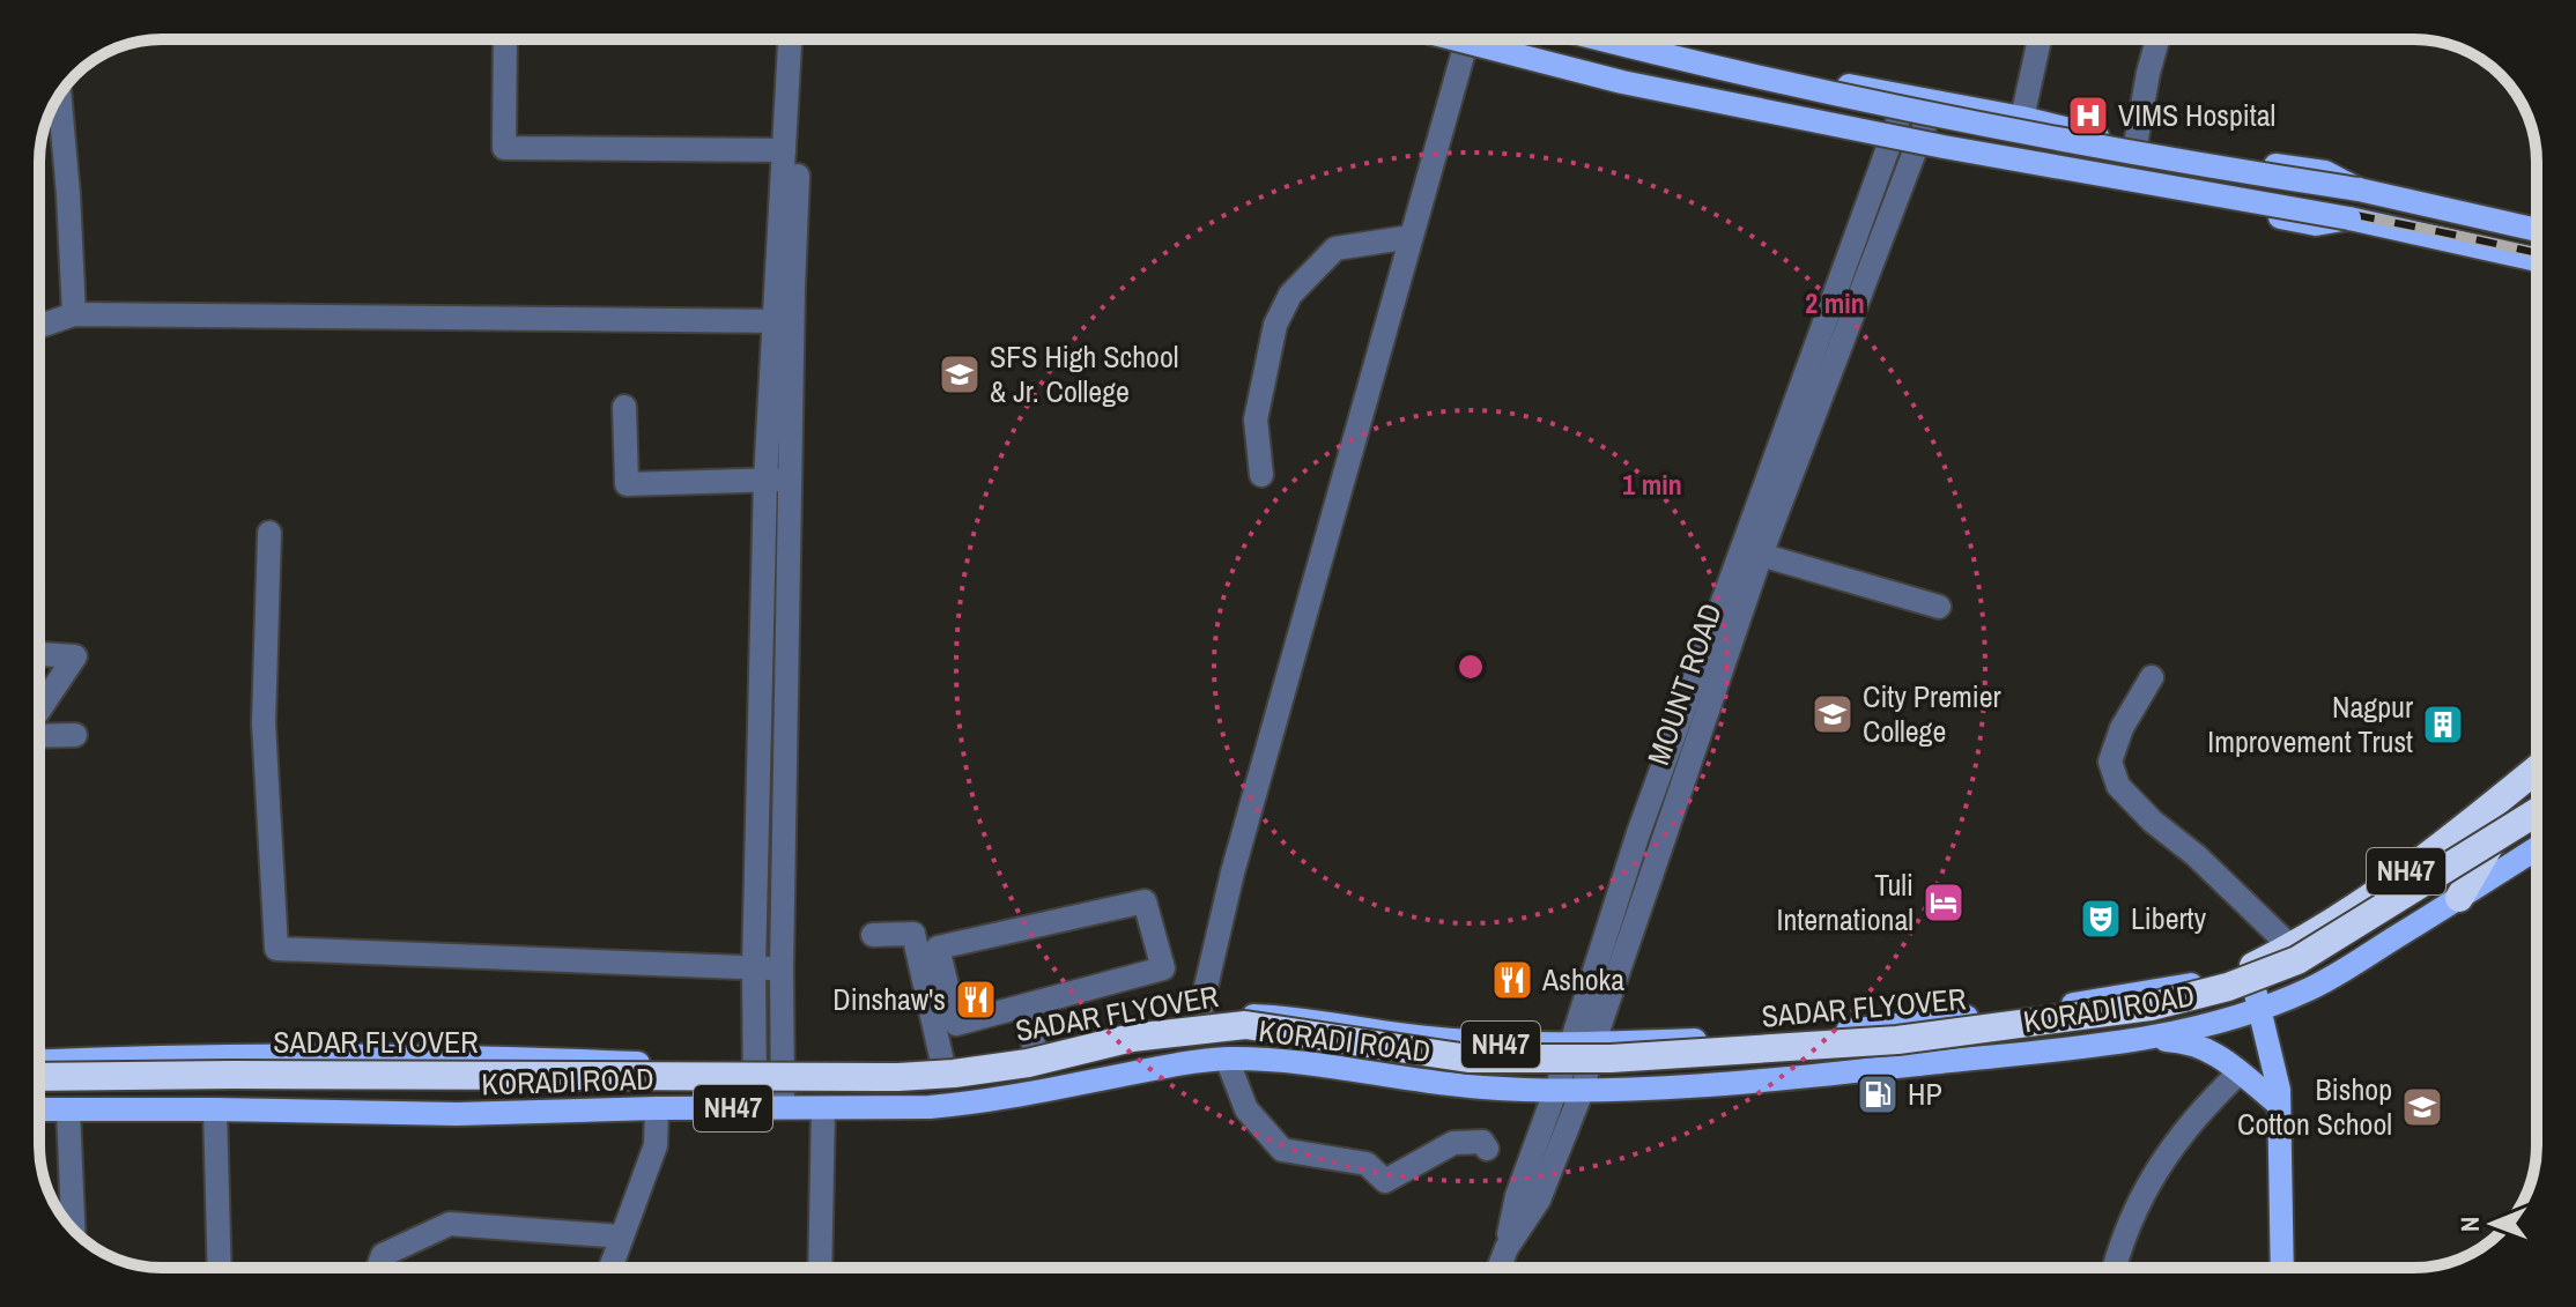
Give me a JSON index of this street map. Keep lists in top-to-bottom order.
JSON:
{
  "streets": {
    "highway": ["NH47", "SADAR FLYOVER"],
    "main road": ["KORADI ROAD"],
    "street": ["MOUNT ROAD"]
  },
  "crossings": [
    ["MOUNT ROAD", "NH47"],
    ["MOUNT ROAD", "KORADI ROAD"]
  ],
  "places": {
    "hospital": ["VIMS Hospital"],
    "school or university": ["SFS High School & Jr. College", "City Premier College", "Bishop Cotton School"],
    "building": ["Nagpur Improvement Trust"],
    "hotel": ["Tuli International"],
    "theatre": ["Liberty"],
    "restaurant": ["Ashoka", "Dinshaw's"],
    "fuel station": ["HP"]
  },
  "north": "left",
  "rings": ["2 min", "1 min"]
}
